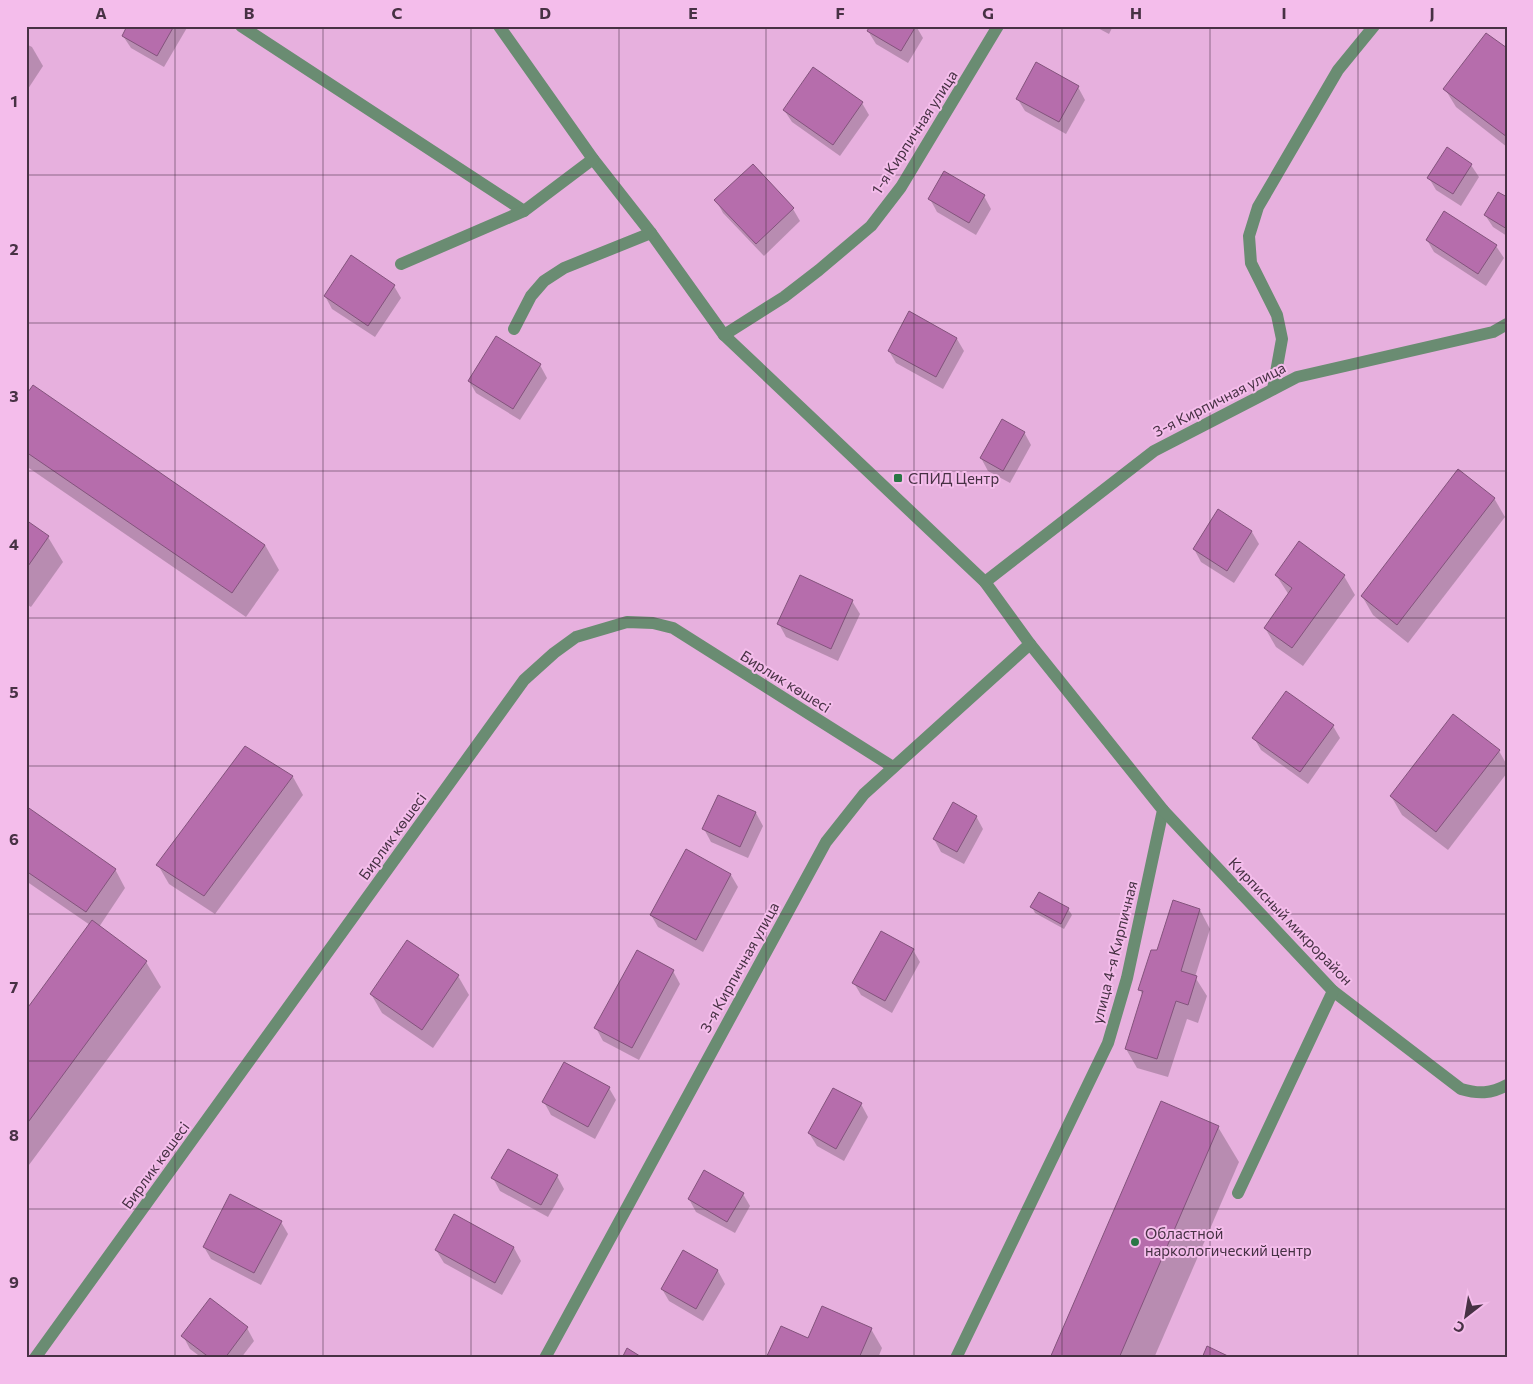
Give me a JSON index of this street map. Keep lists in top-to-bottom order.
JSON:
{
  "streets": {
    "street": [
      "1-я Кирпичная улица",
      "3-я Кирпичная улица",
      "Бирлик көшесі",
      "Кирписный микрорайон",
      "улица 4-я Кирпичная"
    ]
  },
  "crossings": [
    ["3-я Кирпичная улица", "Бирлик көшесі"],
    ["Кирписный микрорайон", "улица 4-я Кирпичная"]
  ],
  "places": {
    "transit": ["СПИД Центр"],
    "other": ["Областной наркологический центр"]
  },
  "north": "bottom left",
  "grid": {
    "columns": [
      "A",
      "B",
      "C",
      "D",
      "E",
      "F",
      "G",
      "H",
      "I",
      "J"
    ],
    "rows": [
      "1",
      "2",
      "3",
      "4",
      "5",
      "6",
      "7",
      "8",
      "9"
    ]
  }
}
